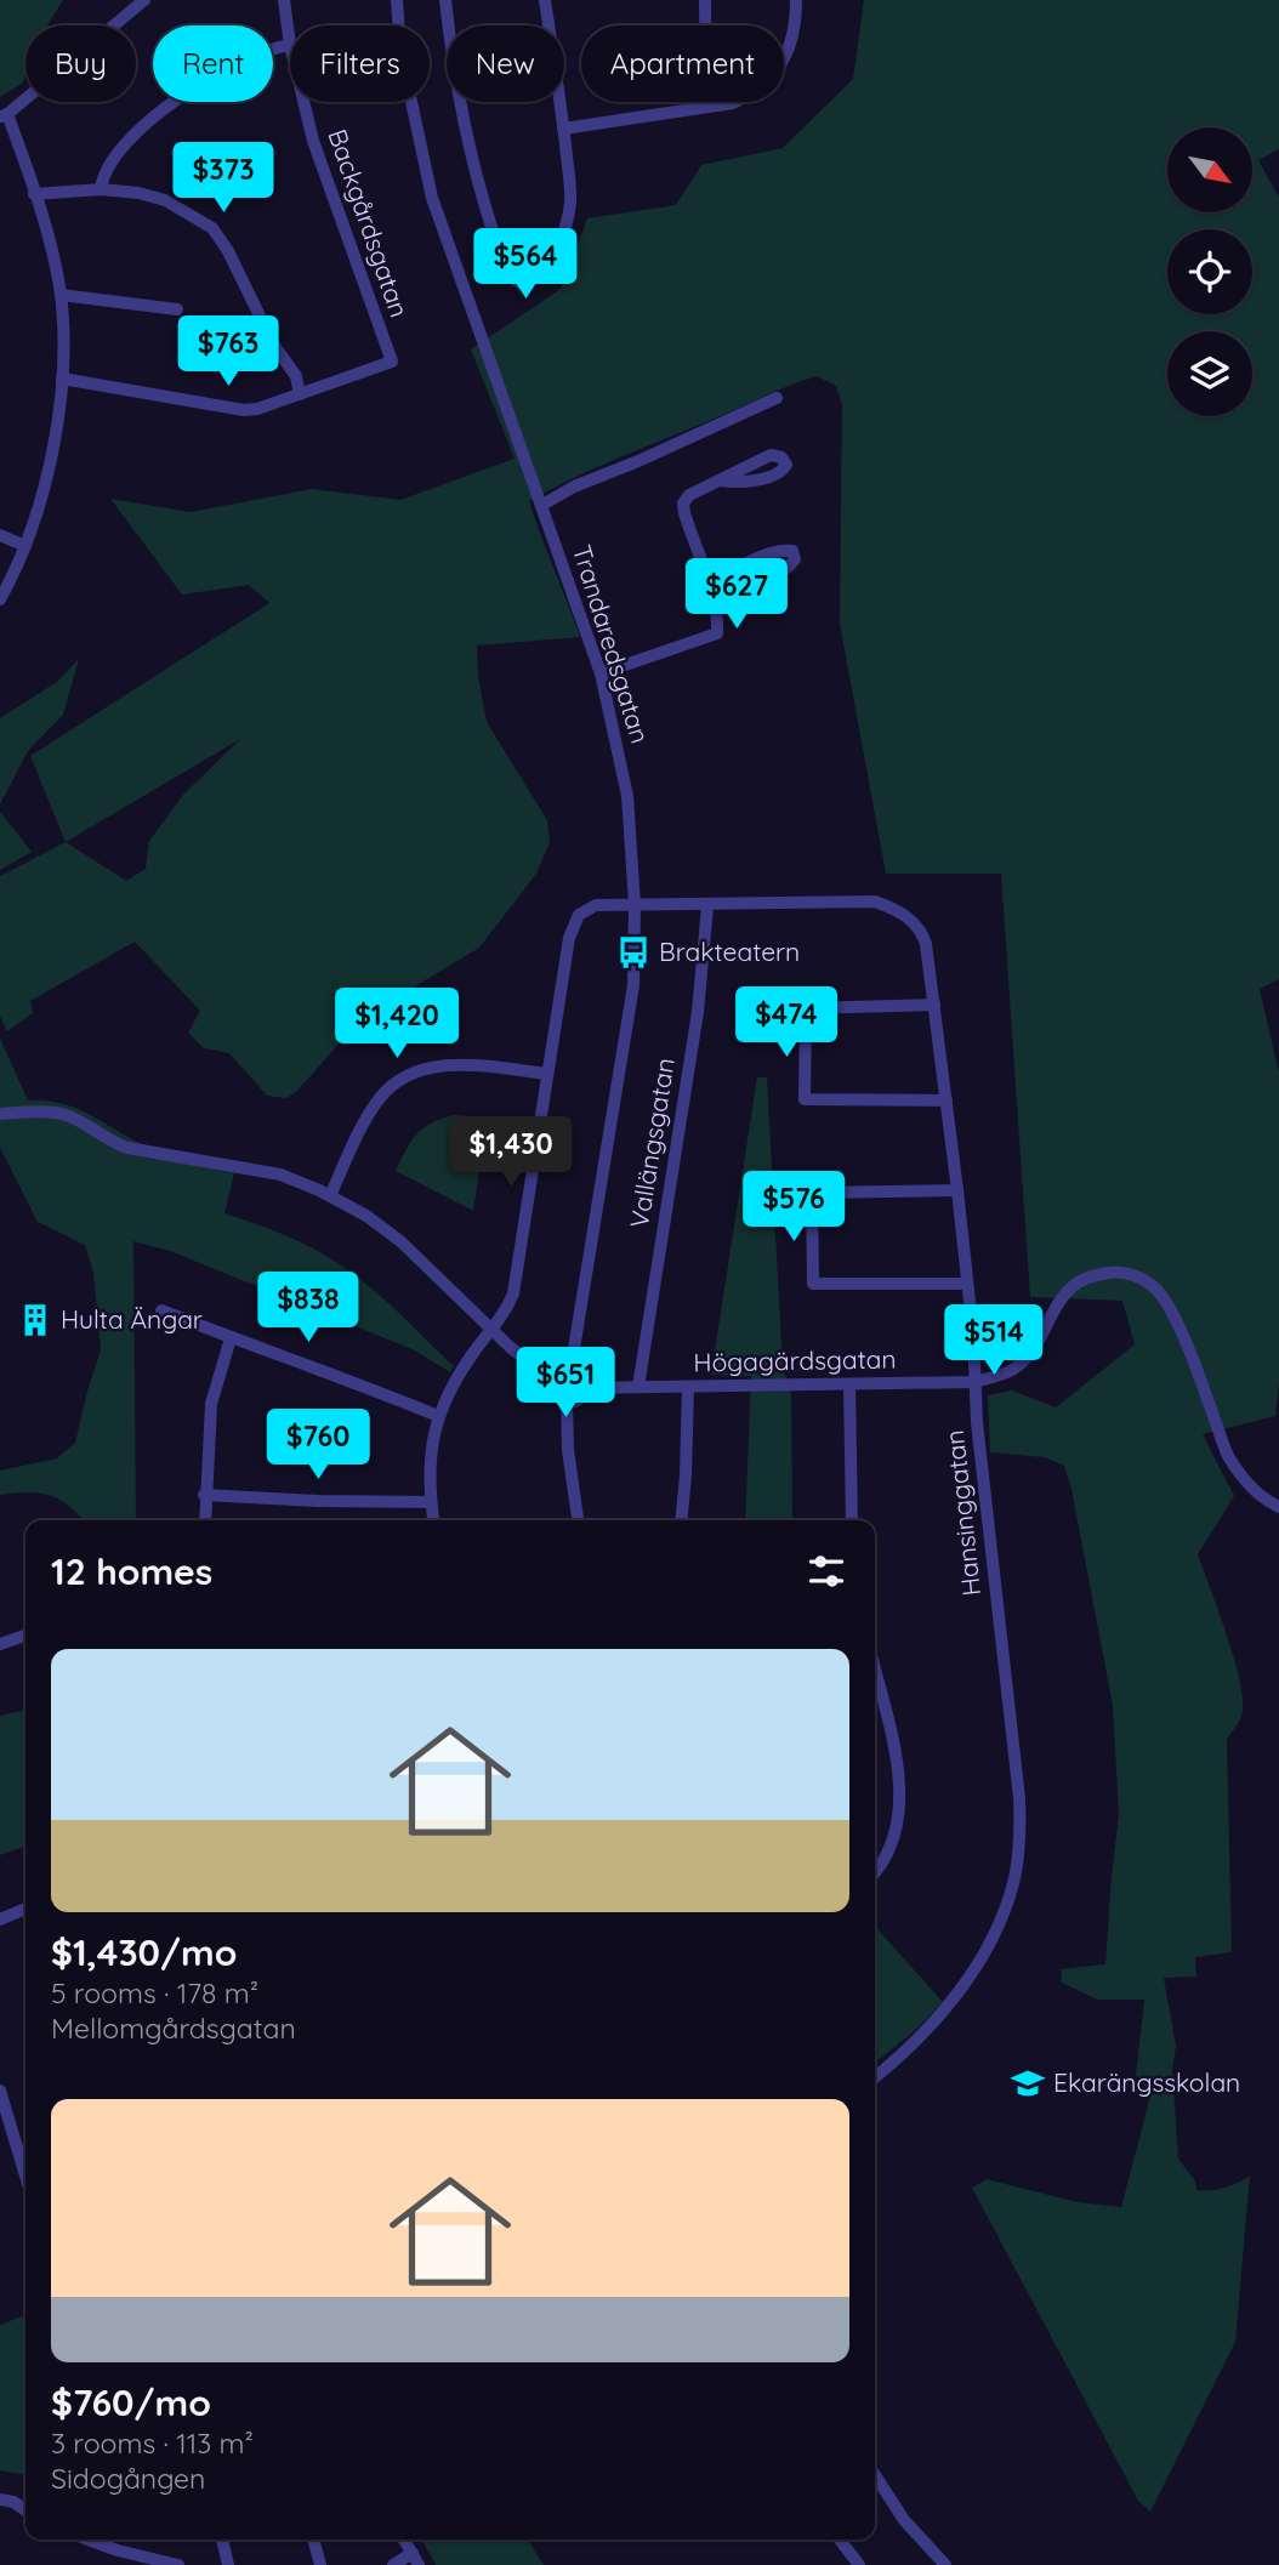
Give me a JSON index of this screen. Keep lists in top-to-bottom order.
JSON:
{
  "streets": {
    "street": [
      "Backgårdsgatan",
      "Trandaredsgatan",
      "Vallängsgatan",
      "Högagärdsgatan",
      "Hansinggatan"
    ]
  },
  "crossings": [
    ["Trandaredsgatan", "Högagärdsgatan"],
    ["Trandaredsgatan", "Hansinggatan"],
    ["Vallängsgatan", "Högagärdsgatan"],
    ["Vallängsgatan", "Hansinggatan"],
    ["Högagärdsgatan", "Hansinggatan"]
  ],
  "places": {
    "bus stop": ["Brakteatern"],
    "building": ["Hulta Ängar"],
    "school or university": ["Ekarängsskolan"]
  },
  "north": "bottom right",
  "page": {
    "chip": [
      "Buy",
      "Rent",
      "Filters",
      "New",
      "Apartment"
    ],
    "price": [
      "$373",
      "$564",
      "$763",
      "$627",
      "$474",
      "$1,420",
      "$1,430",
      "$576",
      "$838",
      "$514",
      "$651",
      "$760"
    ],
    "heading": "12 homes",
    "list": [
      {
        "name": "$1,430/mo",
        "note": "5 rooms · 178 m² · Mellomgårdsgatan"
      },
      {
        "name": "$760/mo",
        "note": "3 rooms · 113 m² · Sidogången"
      }
    ]
  }
}
